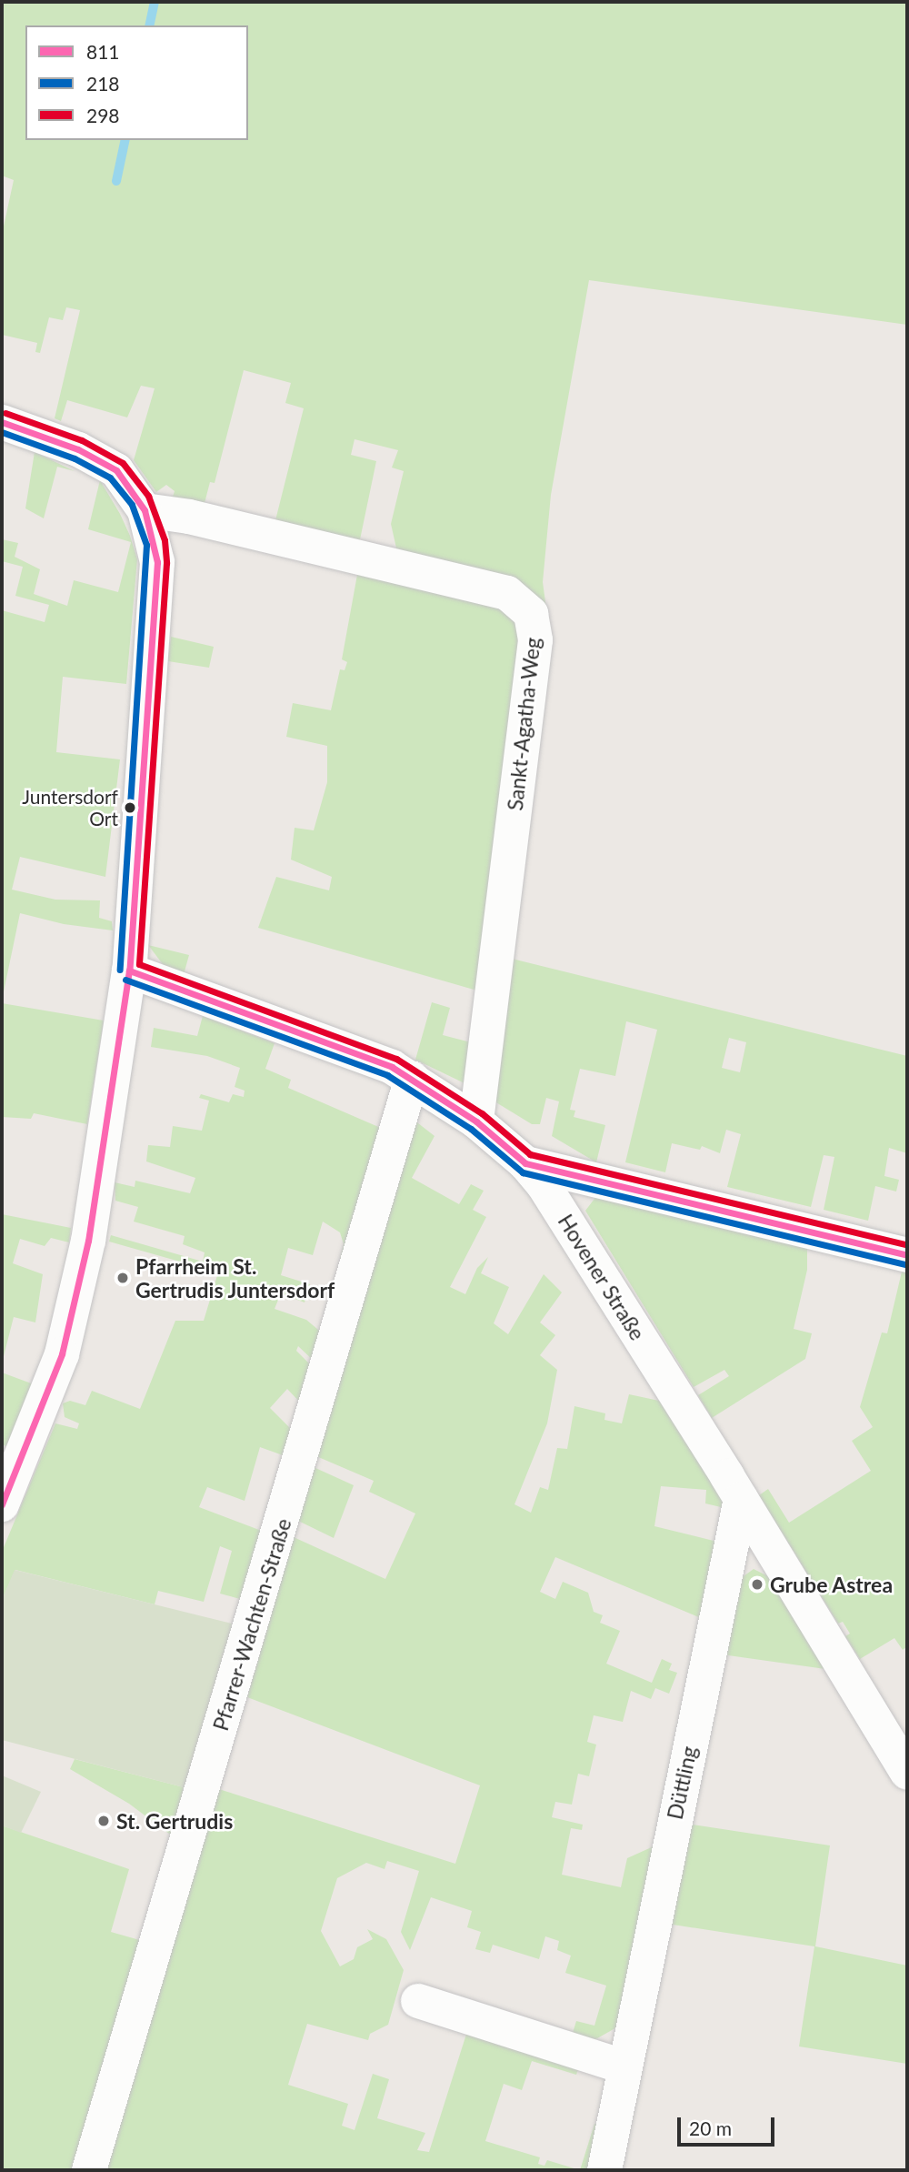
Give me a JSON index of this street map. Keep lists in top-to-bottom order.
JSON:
{
  "streets": {
    "street": [
      "Sankt-Agatha-Weg",
      "Hovener Straße",
      "Pfarrer-Wachten-Straße",
      "Düttling"
    ]
  },
  "crossings": [
    ["Sankt-Agatha-Weg", "Hovener Straße"],
    ["Hovener Straße", "Pfarrer-Wachten-Straße"],
    ["Hovener Straße", "Düttling"]
  ],
  "places": [
    "Juntersdorf Ort",
    "Pfarrheim St. Gertrudis Juntersdorf",
    "Grube Astrea",
    "St. Gertrudis"
  ],
  "lines": ["transit line 298", "transit line 811", "transit line 218"],
  "legend": ["811", "218", "298"],
  "scale_bar": "20 m"
}
